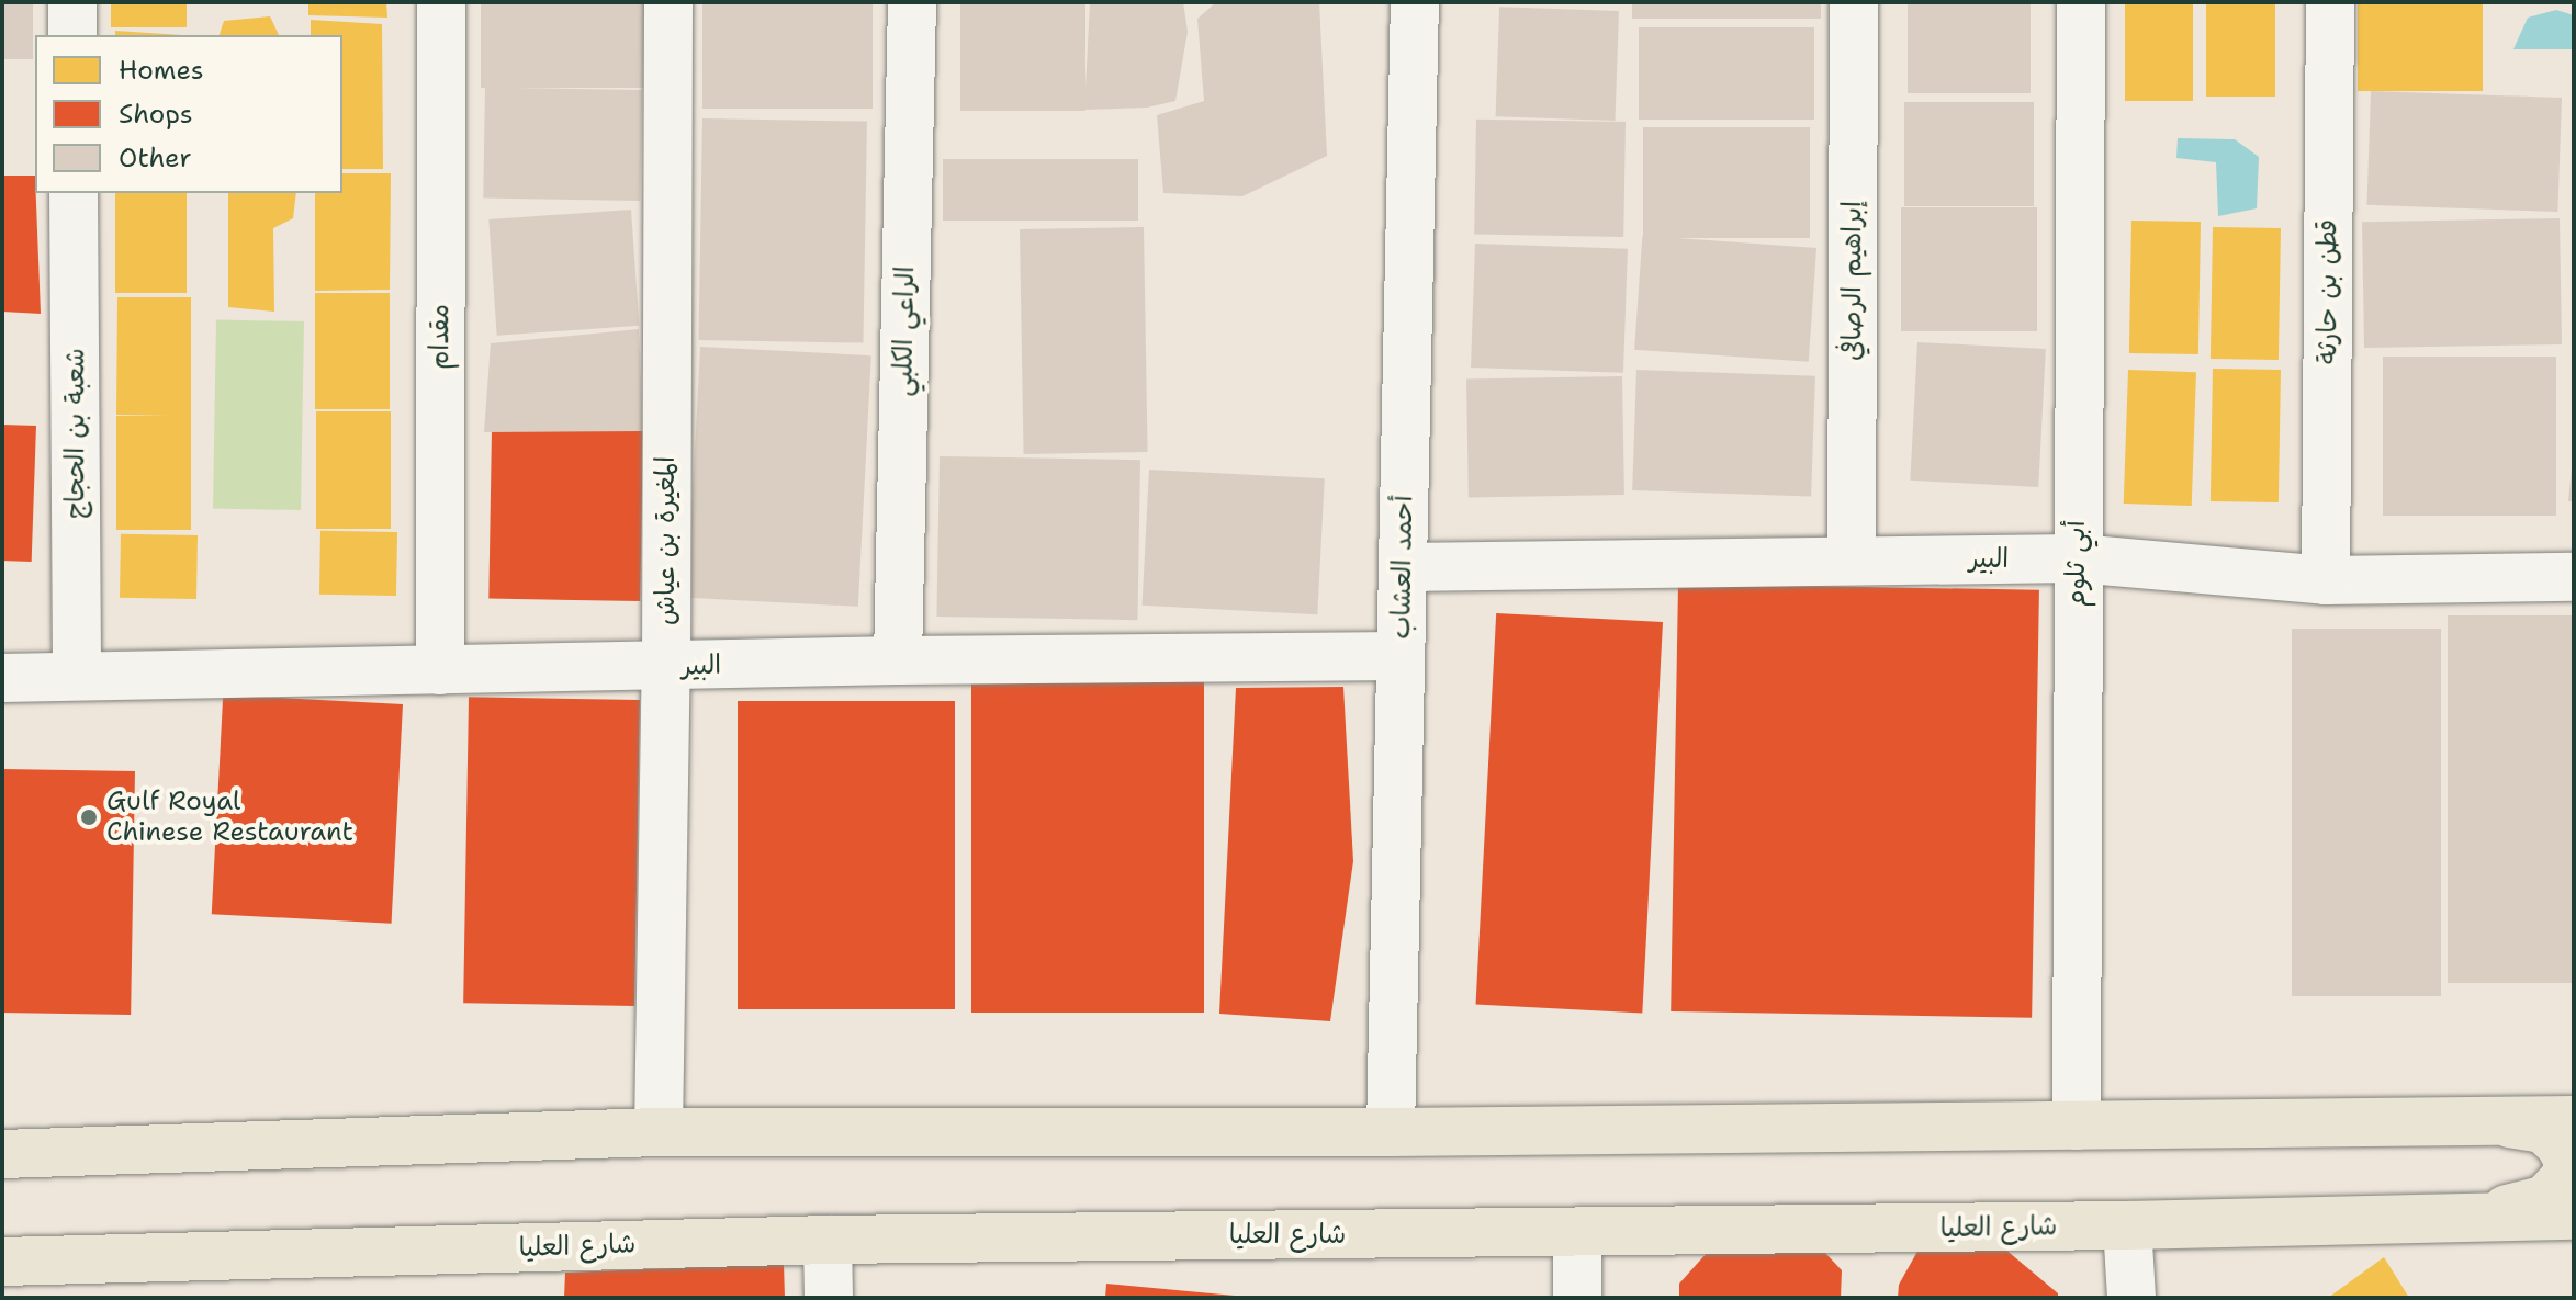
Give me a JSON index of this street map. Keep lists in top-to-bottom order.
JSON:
{
  "streets": {
    "main road": ["شارع العليا"],
    "street": [
      "إبراهيم الرصافي",
      "قطن بن حارثة",
      "الراعي الكلبي",
      "مقدام",
      "شعبة بن الحجاج",
      "المغيرة بن عياش",
      "البير",
      "أبي ثلوم",
      "أحمد العشاب"
    ]
  },
  "crossings": [
    ["إبراهيم الرصافي", "البير"],
    ["قطن بن حارثة", "البير"],
    ["الراعي الكلبي", "البير"],
    ["مقدام", "البير"],
    ["شعبة بن الحجاج", "البير"],
    ["المغيرة بن عياش", "البير"],
    ["البير", "أبي ثلوم"],
    ["البير", "أحمد العشاب"]
  ],
  "places": ["Gulf Royal Chinese Restaurant"],
  "legend": ["Homes", "Shops", "Other"]
}
